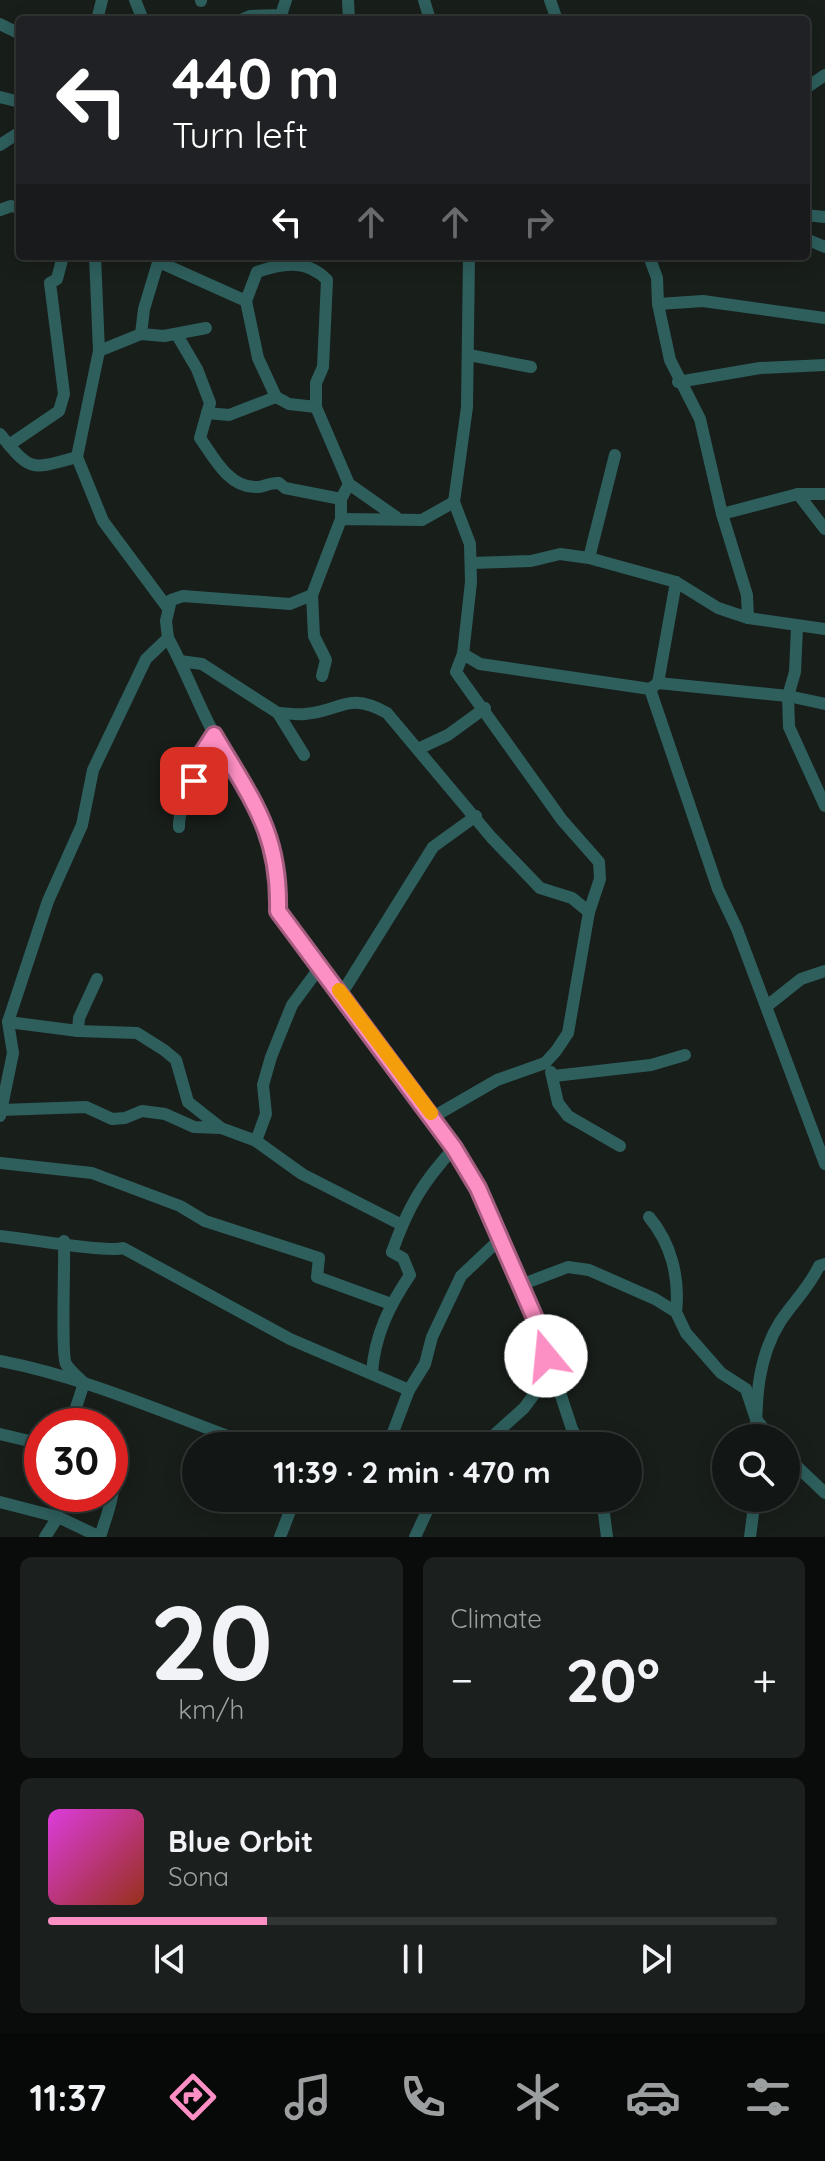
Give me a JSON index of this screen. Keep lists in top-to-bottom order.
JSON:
{
  "page": {
    "turn": ["440 m", "Turn left"],
    "limit": "30",
    "trip": "11:39 · 2 min · 470 m",
    "tile": [
      ["20", "km/h"],
      "Climate"
    ],
    "heat": ["−", "20°", "+"],
    "song": ["Blue Orbit", "Sona"],
    "tabs": "11:37"
  }
}
